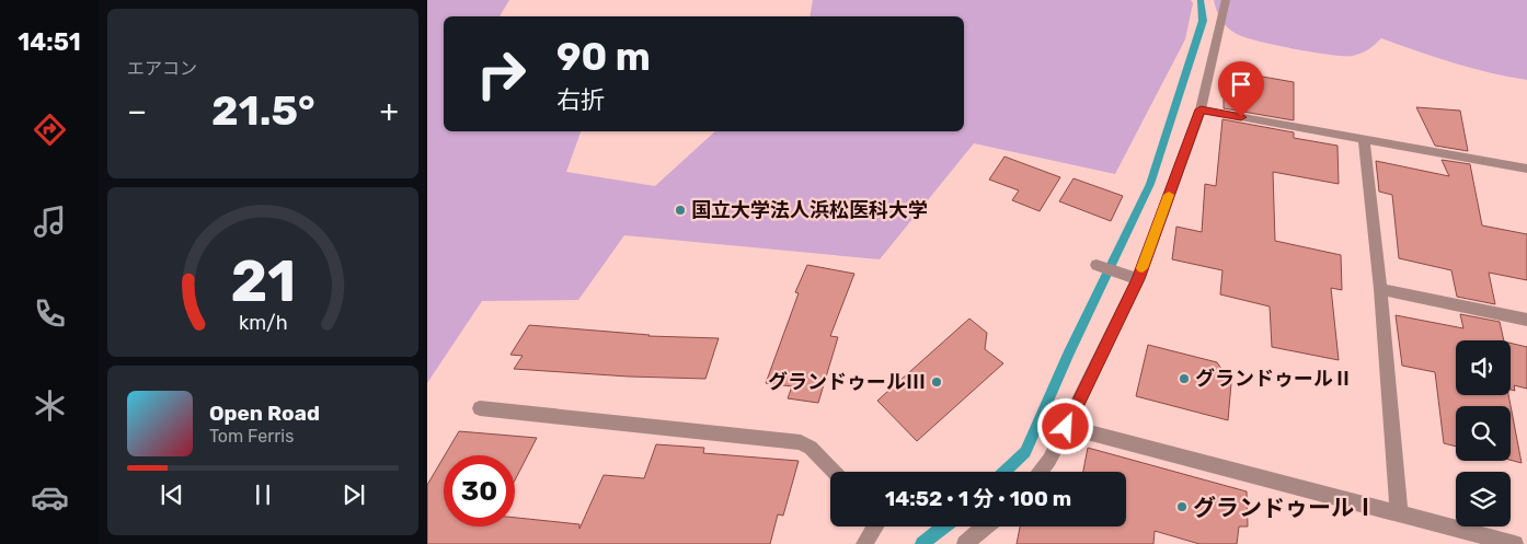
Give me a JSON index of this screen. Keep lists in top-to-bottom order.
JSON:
{
  "places": [
    "国立大学法人浜松医科大学",
    "グランドゥールⅡ",
    "グランドゥールⅢ",
    "グランドゥールⅠ"
  ],
  "page": {
    "tabs": "14:51",
    "tile": "エアコン",
    "turn": ["90 m", "右折"],
    "heat": ["−", "21.5°", "+"],
    "song": ["Open Road", "Tom Ferris"],
    "limit": "30",
    "trip": "14:52 · 1 分 · 100 m",
    "gauge": ["21", "km/h"]
  }
}
